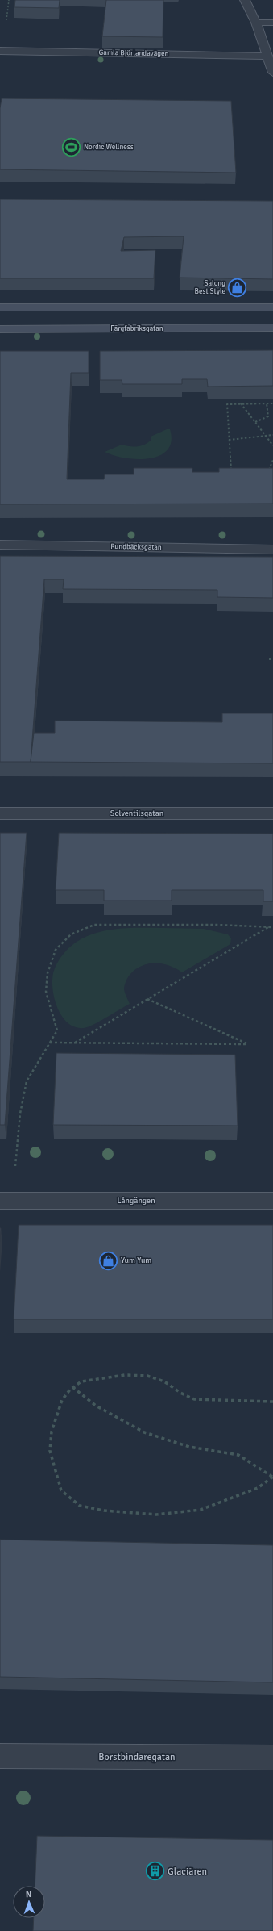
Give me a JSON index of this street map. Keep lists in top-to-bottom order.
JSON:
{
  "streets": {
    "street": [
      "Gamla Björlandavägen",
      "Färgfabriksgatan",
      "Rundbäcksgatan",
      "Solventilsgatan",
      "Långängen",
      "Borstbindaregatan"
    ]
  },
  "places": {
    "sports": ["Nordic Wellness"],
    "shop": ["Salong Best Style", "Yum Yum"],
    "building": ["Glaciären"]
  },
  "north": "top"
}
